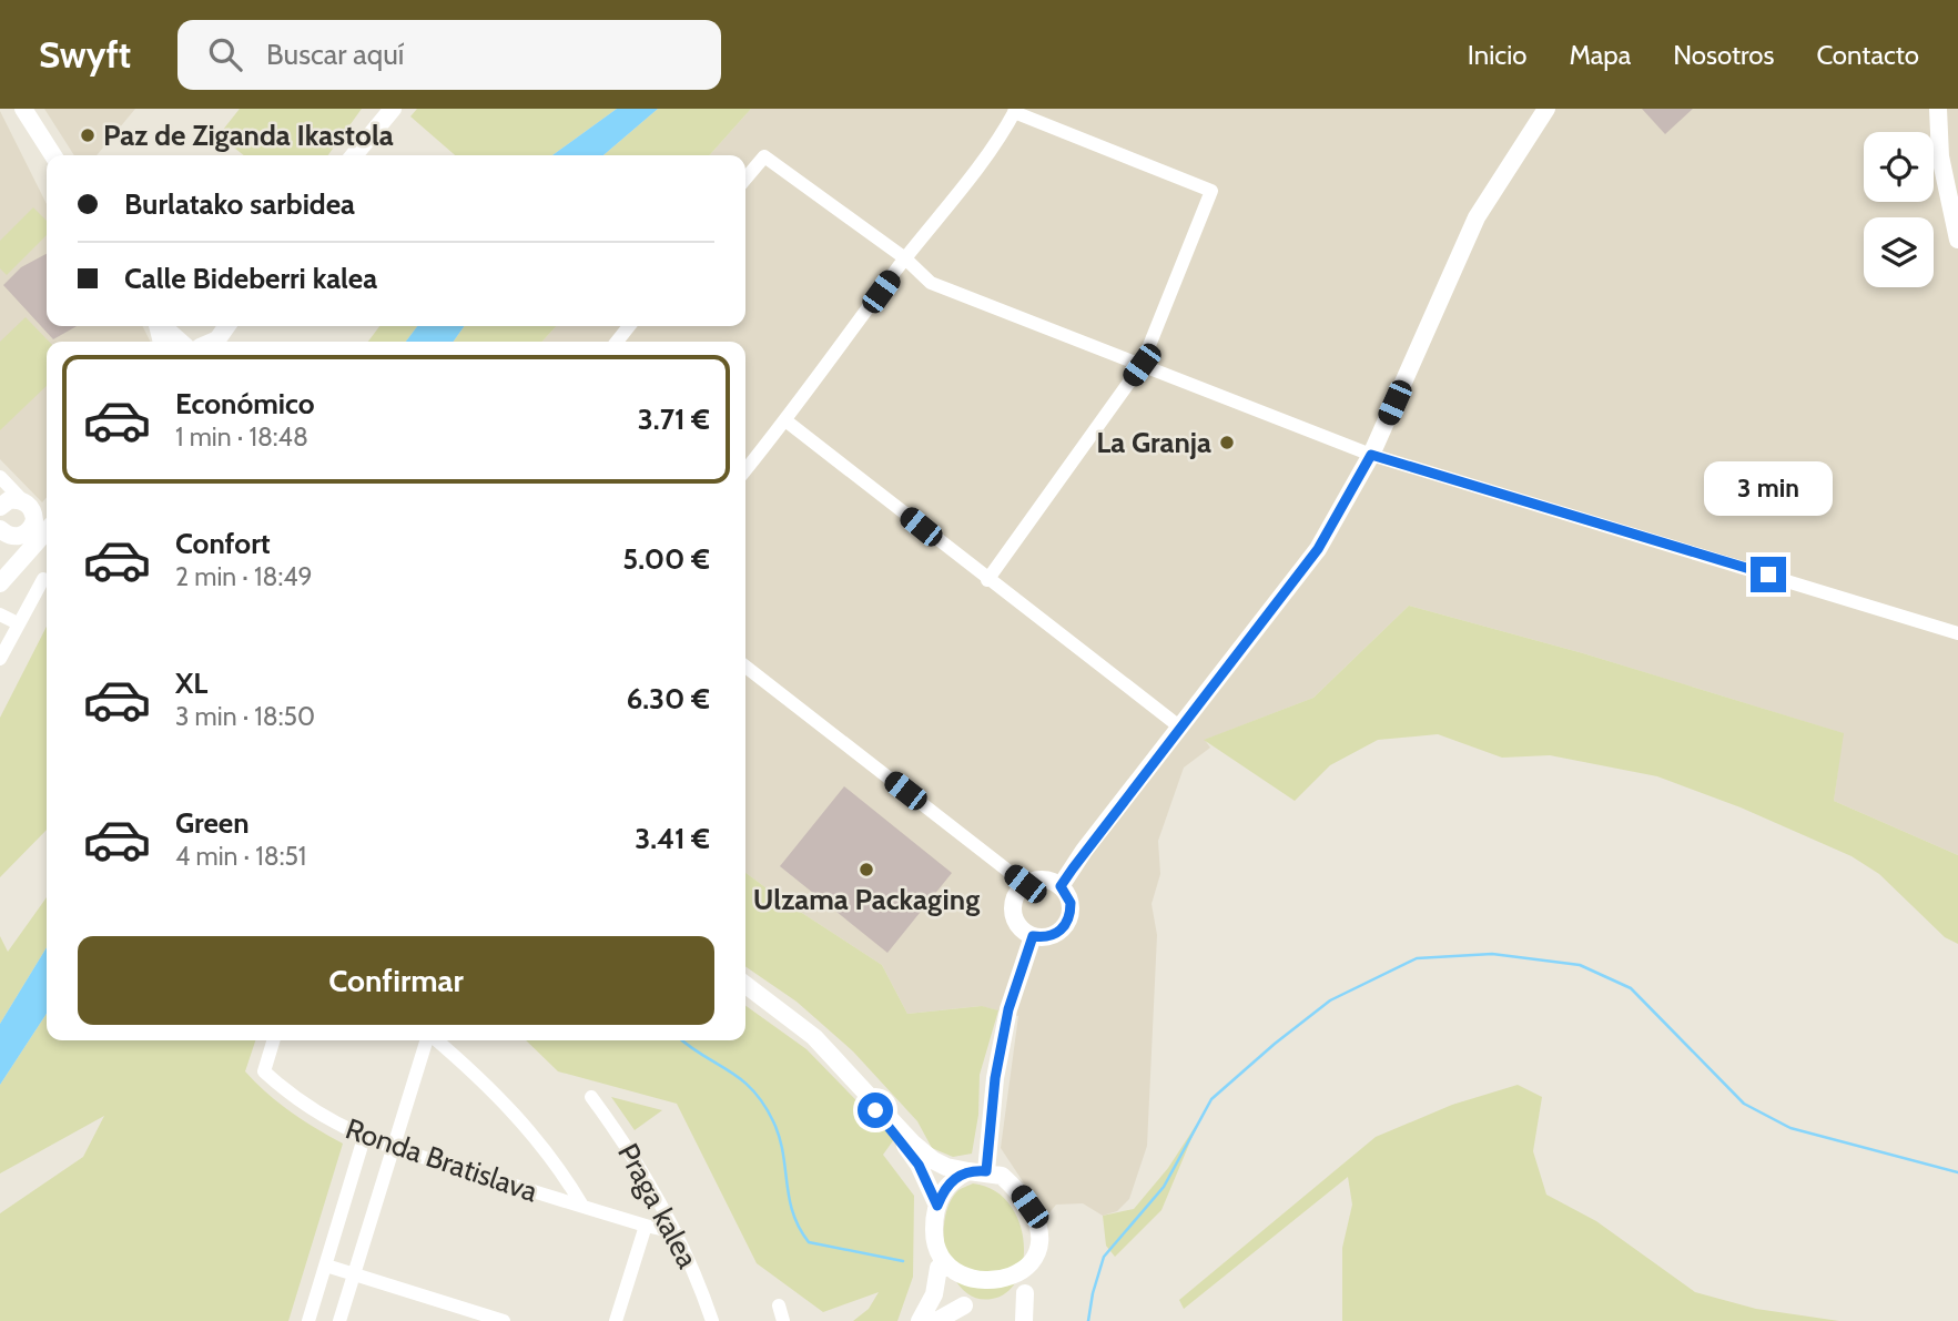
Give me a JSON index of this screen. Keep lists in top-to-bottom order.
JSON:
{
  "streets": {
    "street": ["Ronda Bratislava", "Praga kalea"]
  },
  "crossings": [
    ["Ronda Bratislava", "Praga kalea"]
  ],
  "places": ["Paz de Ziganda Ikastola", "La Granja", "Ulzama Packaging"],
  "page": {
    "header": "Swyft",
    "search": "Buscar aquí",
    "nav": [
      "Inicio",
      "Mapa",
      "Nosotros",
      "Contacto"
    ],
    "banner": ["Burlatako sarbidea", "Calle Bideberri kalea"],
    "list": [
      {
        "name": "Económico",
        "note": "1 min · 18:48",
        "value": "3.71 €"
      },
      {
        "name": "Confort",
        "note": "2 min · 18:49",
        "value": "5.00 €"
      },
      {
        "name": "XL",
        "note": "3 min · 18:50",
        "value": "6.30 €"
      },
      {
        "name": "Green",
        "note": "4 min · 18:51",
        "value": "3.41 €"
      }
    ],
    "bubble": "3 min",
    "buttons": "Confirmar"
  }
}
